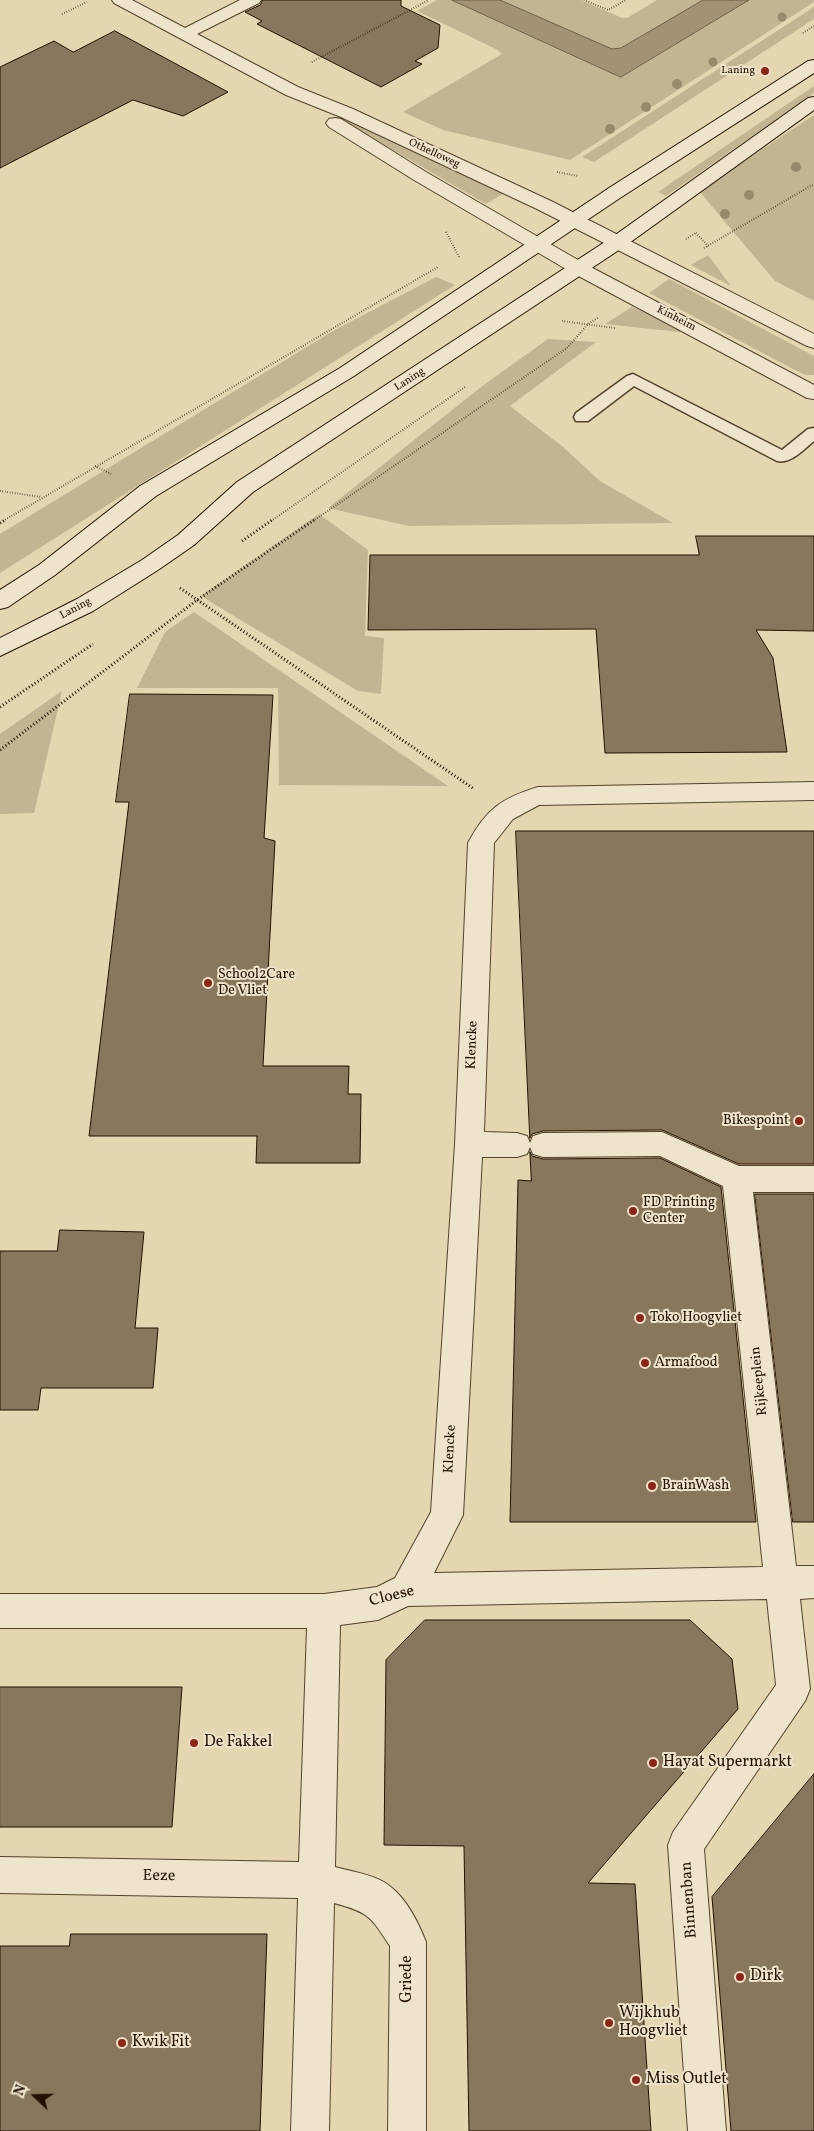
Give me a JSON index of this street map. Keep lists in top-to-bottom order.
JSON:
{
  "streets": {
    "street": [
      "Othelloweg",
      "Kinheim",
      "Laning",
      "Klencke",
      "Rijkeeplein",
      "Cloese",
      "Eeze",
      "Binnenban",
      "Griede"
    ]
  },
  "crossings": [
    ["Othelloweg", "Kinheim"],
    ["Kinheim", "Laning"],
    ["Klencke", "Cloese"],
    ["Rijkeeplein", "Cloese"],
    ["Rijkeeplein", "Binnenban"],
    ["Cloese", "Binnenban"],
    ["Eeze", "Griede"]
  ],
  "places": [
    "Laning",
    "School2Care De Vliet",
    "Bikespoint",
    "FD Printing Center",
    "Toko Hoogvliet",
    "Armafood",
    "BrainWash",
    "De Fakkel",
    "Hayat Supermarkt",
    "Dirk",
    "Wijkhub Hoogvliet",
    "Kwik Fit",
    "Miss Outlet"
  ],
  "north": "left"
}
